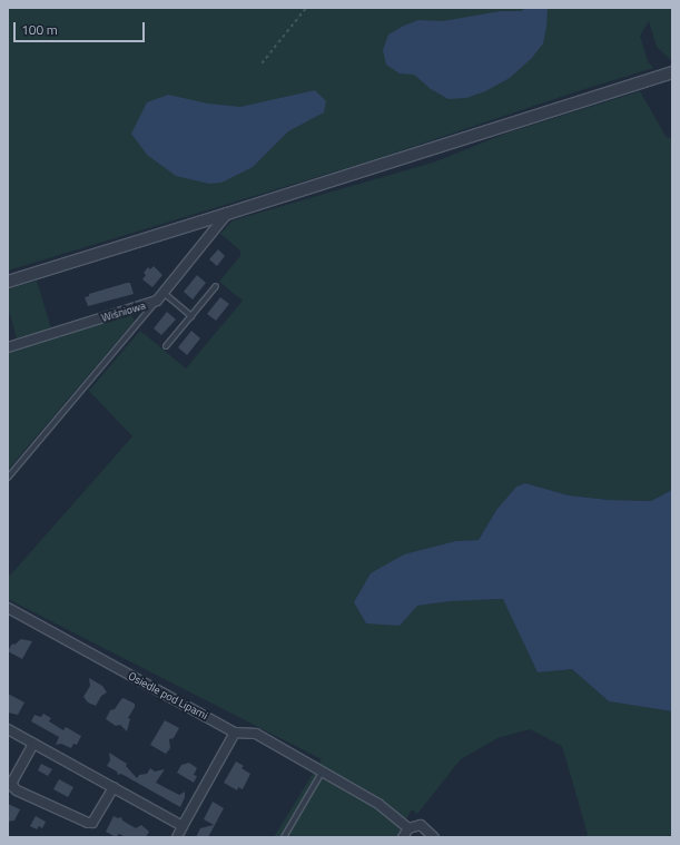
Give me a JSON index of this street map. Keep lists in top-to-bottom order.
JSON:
{
  "streets": {
    "street": ["Wiśniowa", "Osiedle pod Lipami"]
  },
  "scale_bar": "100 m"
}
